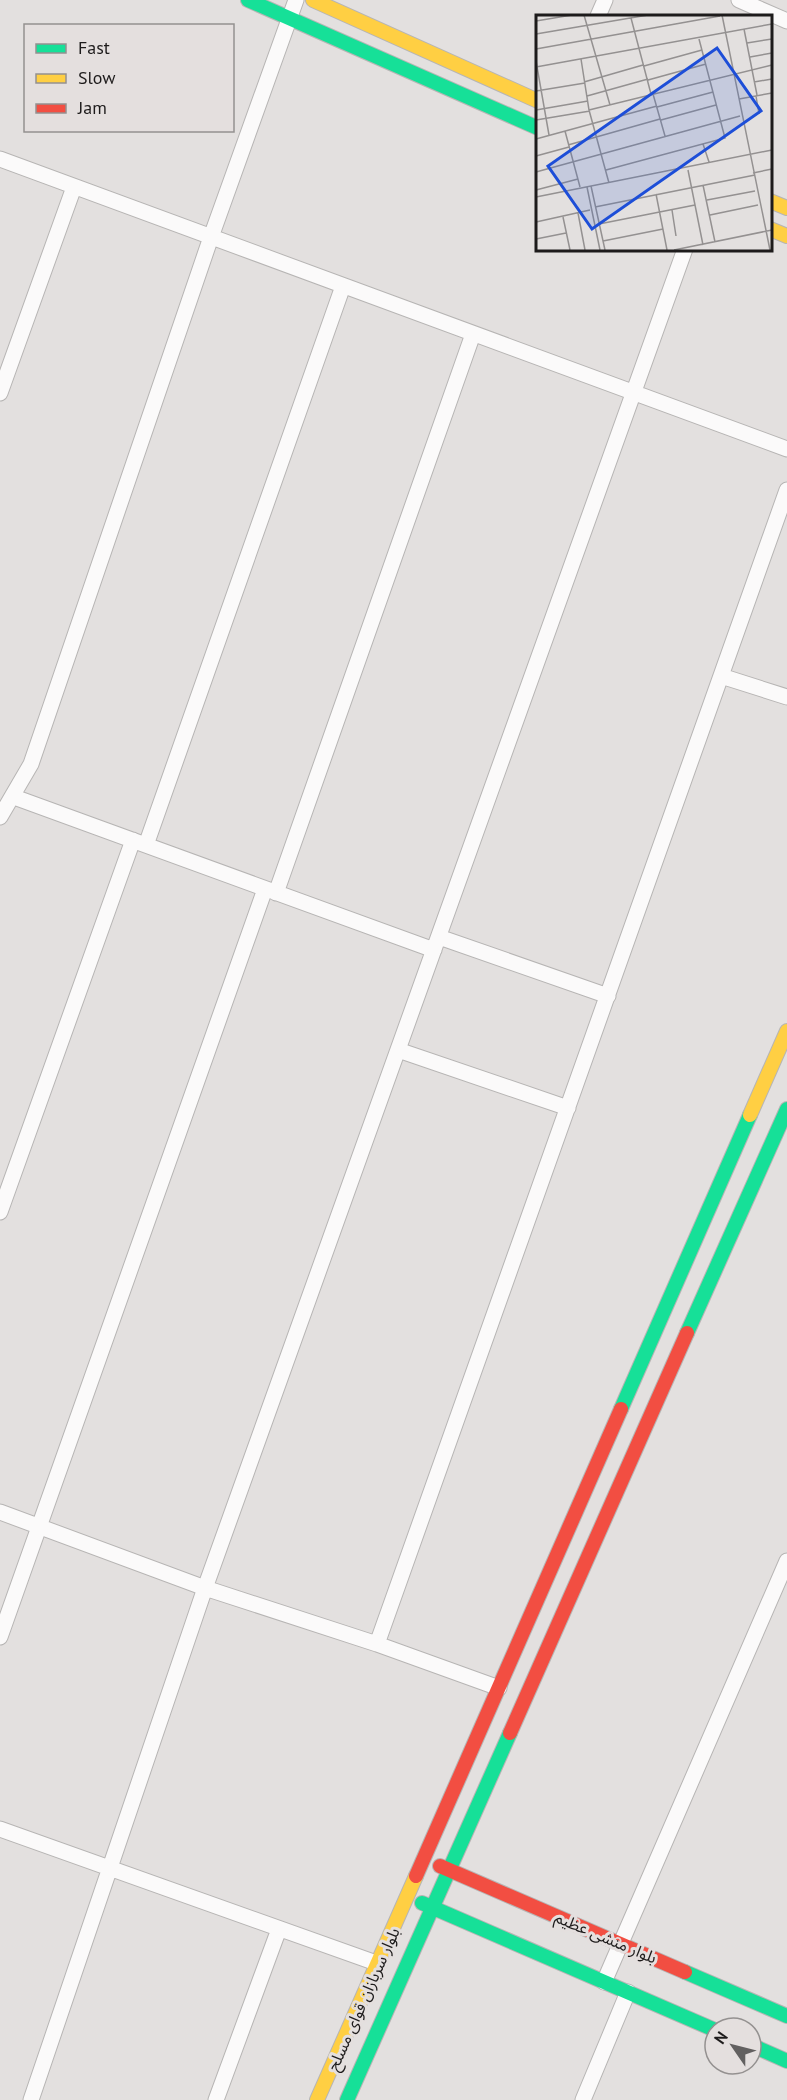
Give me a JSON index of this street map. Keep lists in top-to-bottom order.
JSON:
{
  "streets": {
    "main road": ["بلوار منشی عظیم", "بلوار سربازان قوای مسلح"]
  },
  "crossings": [
    ["بلوار منشی عظیم", "بلوار سربازان قوای مسلح"]
  ],
  "legend": ["Fast", "Slow", "Jam"],
  "north": "top left"
}
